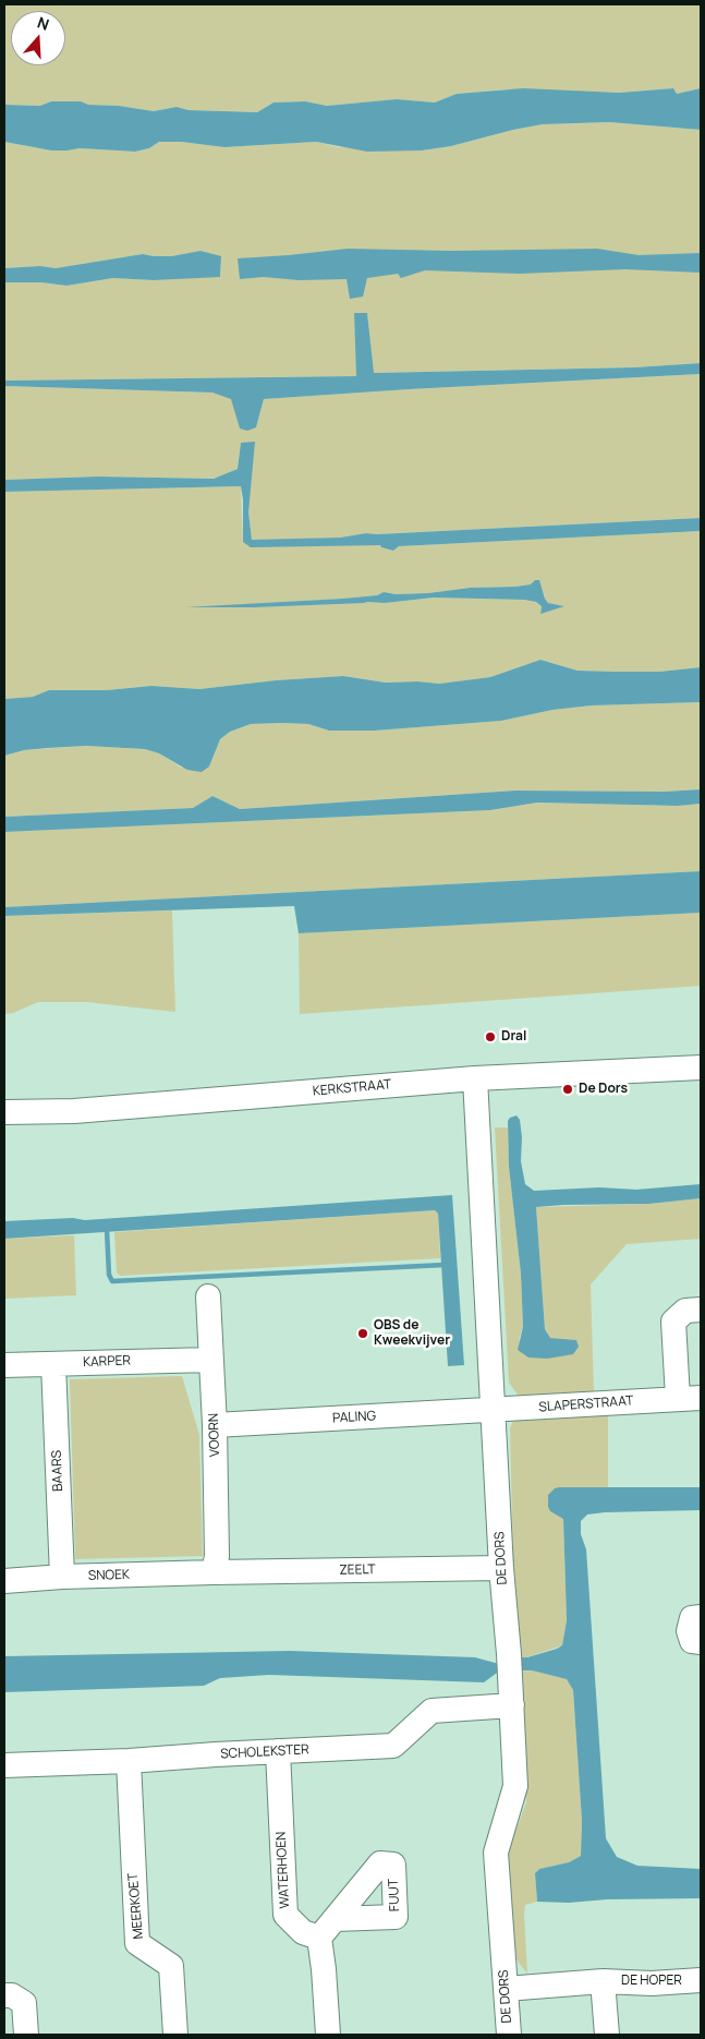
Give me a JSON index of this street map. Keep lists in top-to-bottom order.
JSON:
{
  "streets": {
    "street": [
      "KERKSTRAAT",
      "KARPER",
      "SLAPERSTRAAT",
      "PALING",
      "VOORN",
      "BAARS",
      "DE DORS",
      "ZEELT",
      "SNOEK",
      "SCHOLEKSTER",
      "WATERHOEN",
      "MEERKOET",
      "DE HOPER"
    ]
  },
  "crossings": [
    ["KERKSTRAAT", "DE DORS"],
    ["KARPER", "VOORN"],
    ["KARPER", "BAARS"],
    ["SLAPERSTRAAT", "PALING"],
    ["SLAPERSTRAAT", "DE DORS"],
    ["PALING", "VOORN"],
    ["PALING", "DE DORS"],
    ["VOORN", "ZEELT"],
    ["VOORN", "SNOEK"],
    ["BAARS", "SNOEK"],
    ["DE DORS", "ZEELT"],
    ["DE DORS", "SCHOLEKSTER"],
    ["DE DORS", "DE HOPER"],
    ["ZEELT", "SNOEK"],
    ["SCHOLEKSTER", "WATERHOEN"],
    ["SCHOLEKSTER", "MEERKOET"]
  ],
  "places": ["Dral", "De Dors", "OBS de Kweekvijver"],
  "north": "top"
}
